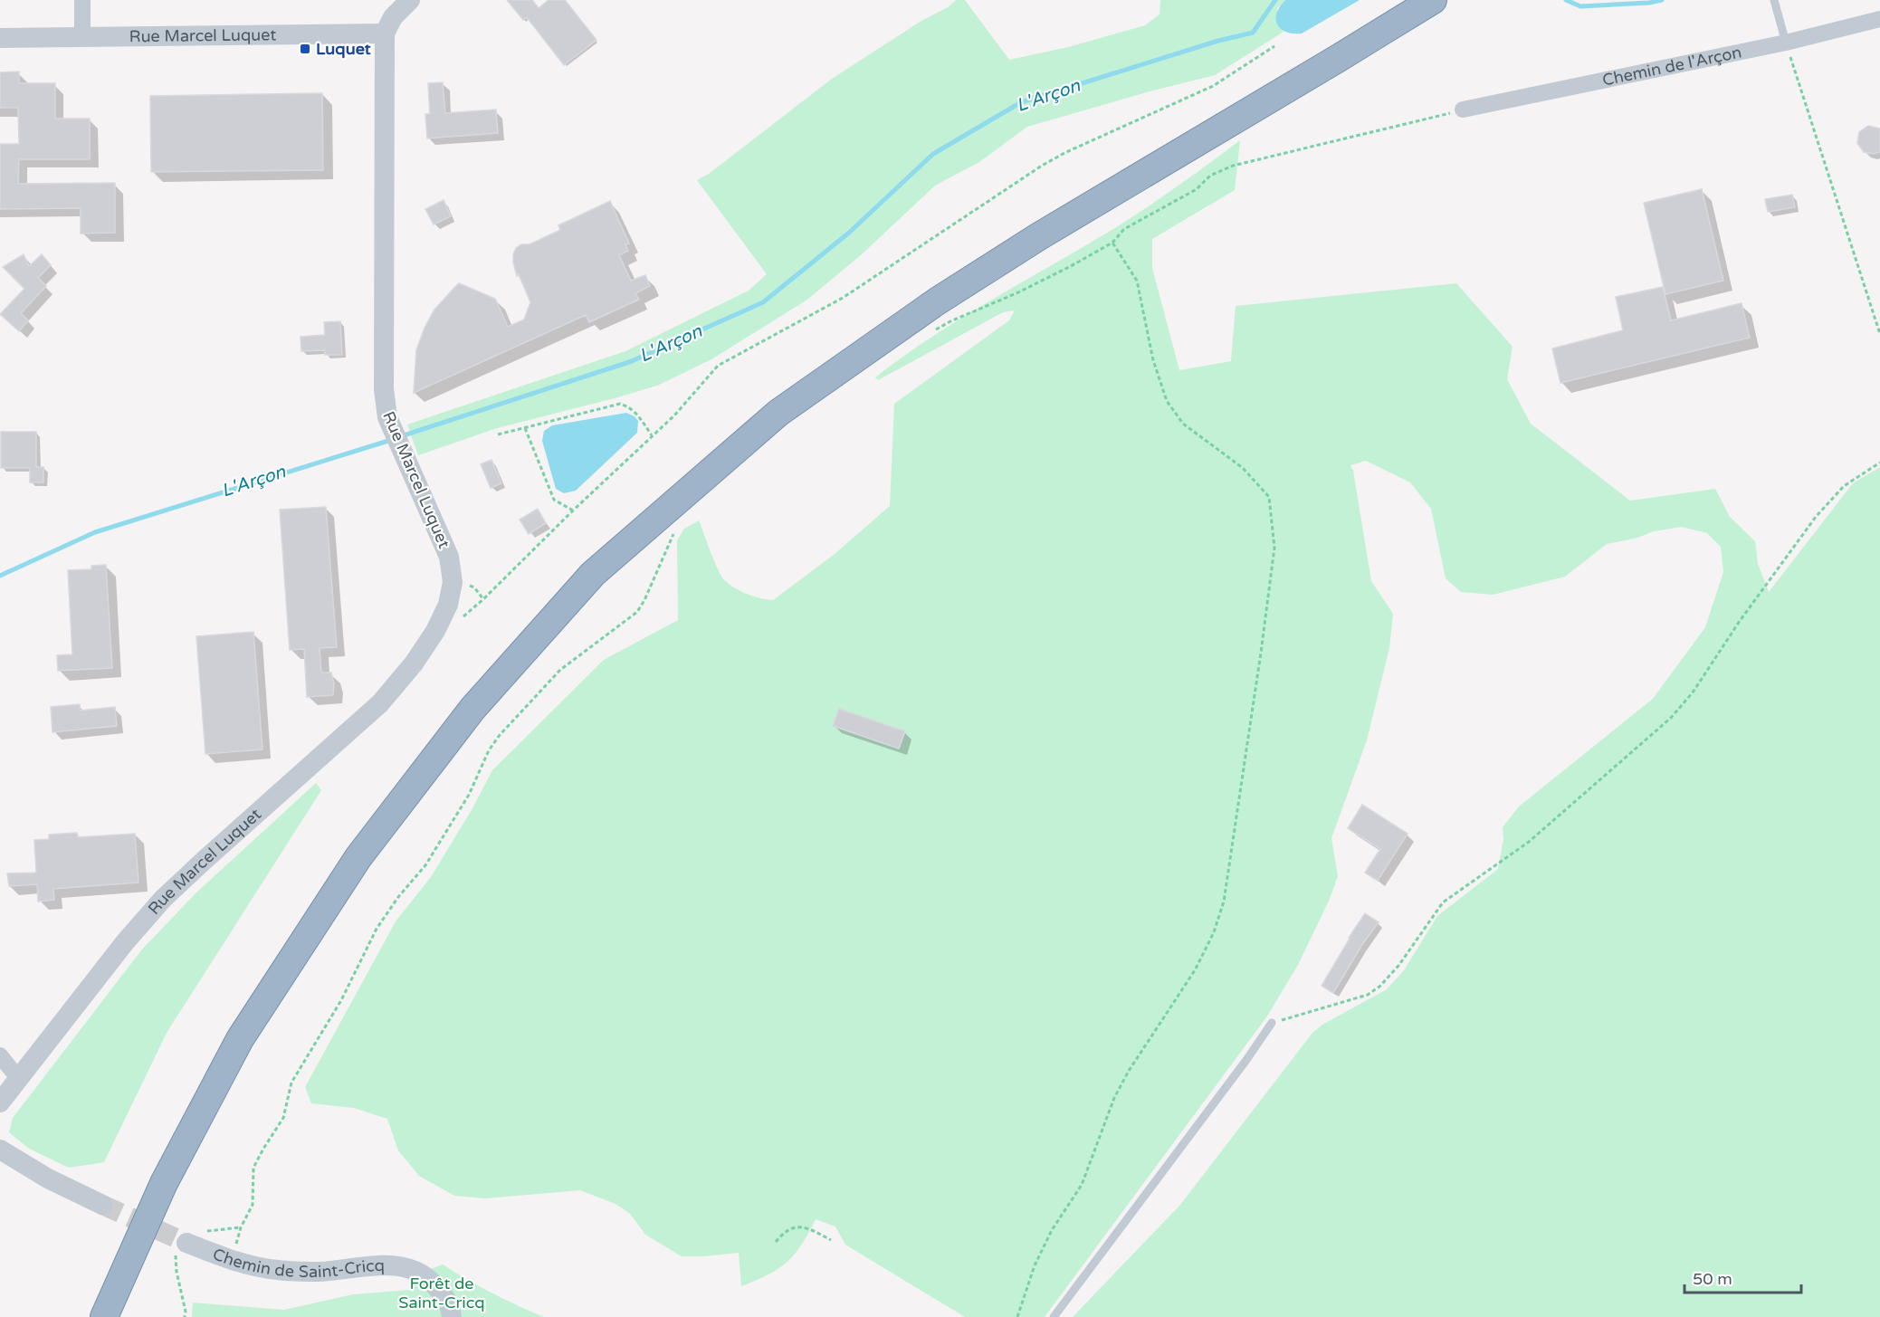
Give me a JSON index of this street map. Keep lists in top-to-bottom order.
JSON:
{
  "streets": {
    "street": ["Rue Marcel Luquet", "Chemin de l'Arçon", "Chemin de Saint-Cricq"]
  },
  "water": ["L'Arçon"],
  "parks": ["Forêt de Saint-Cricq"],
  "places": {
    "transit": ["Luquet"]
  },
  "scale_bar": "50 m"
}
